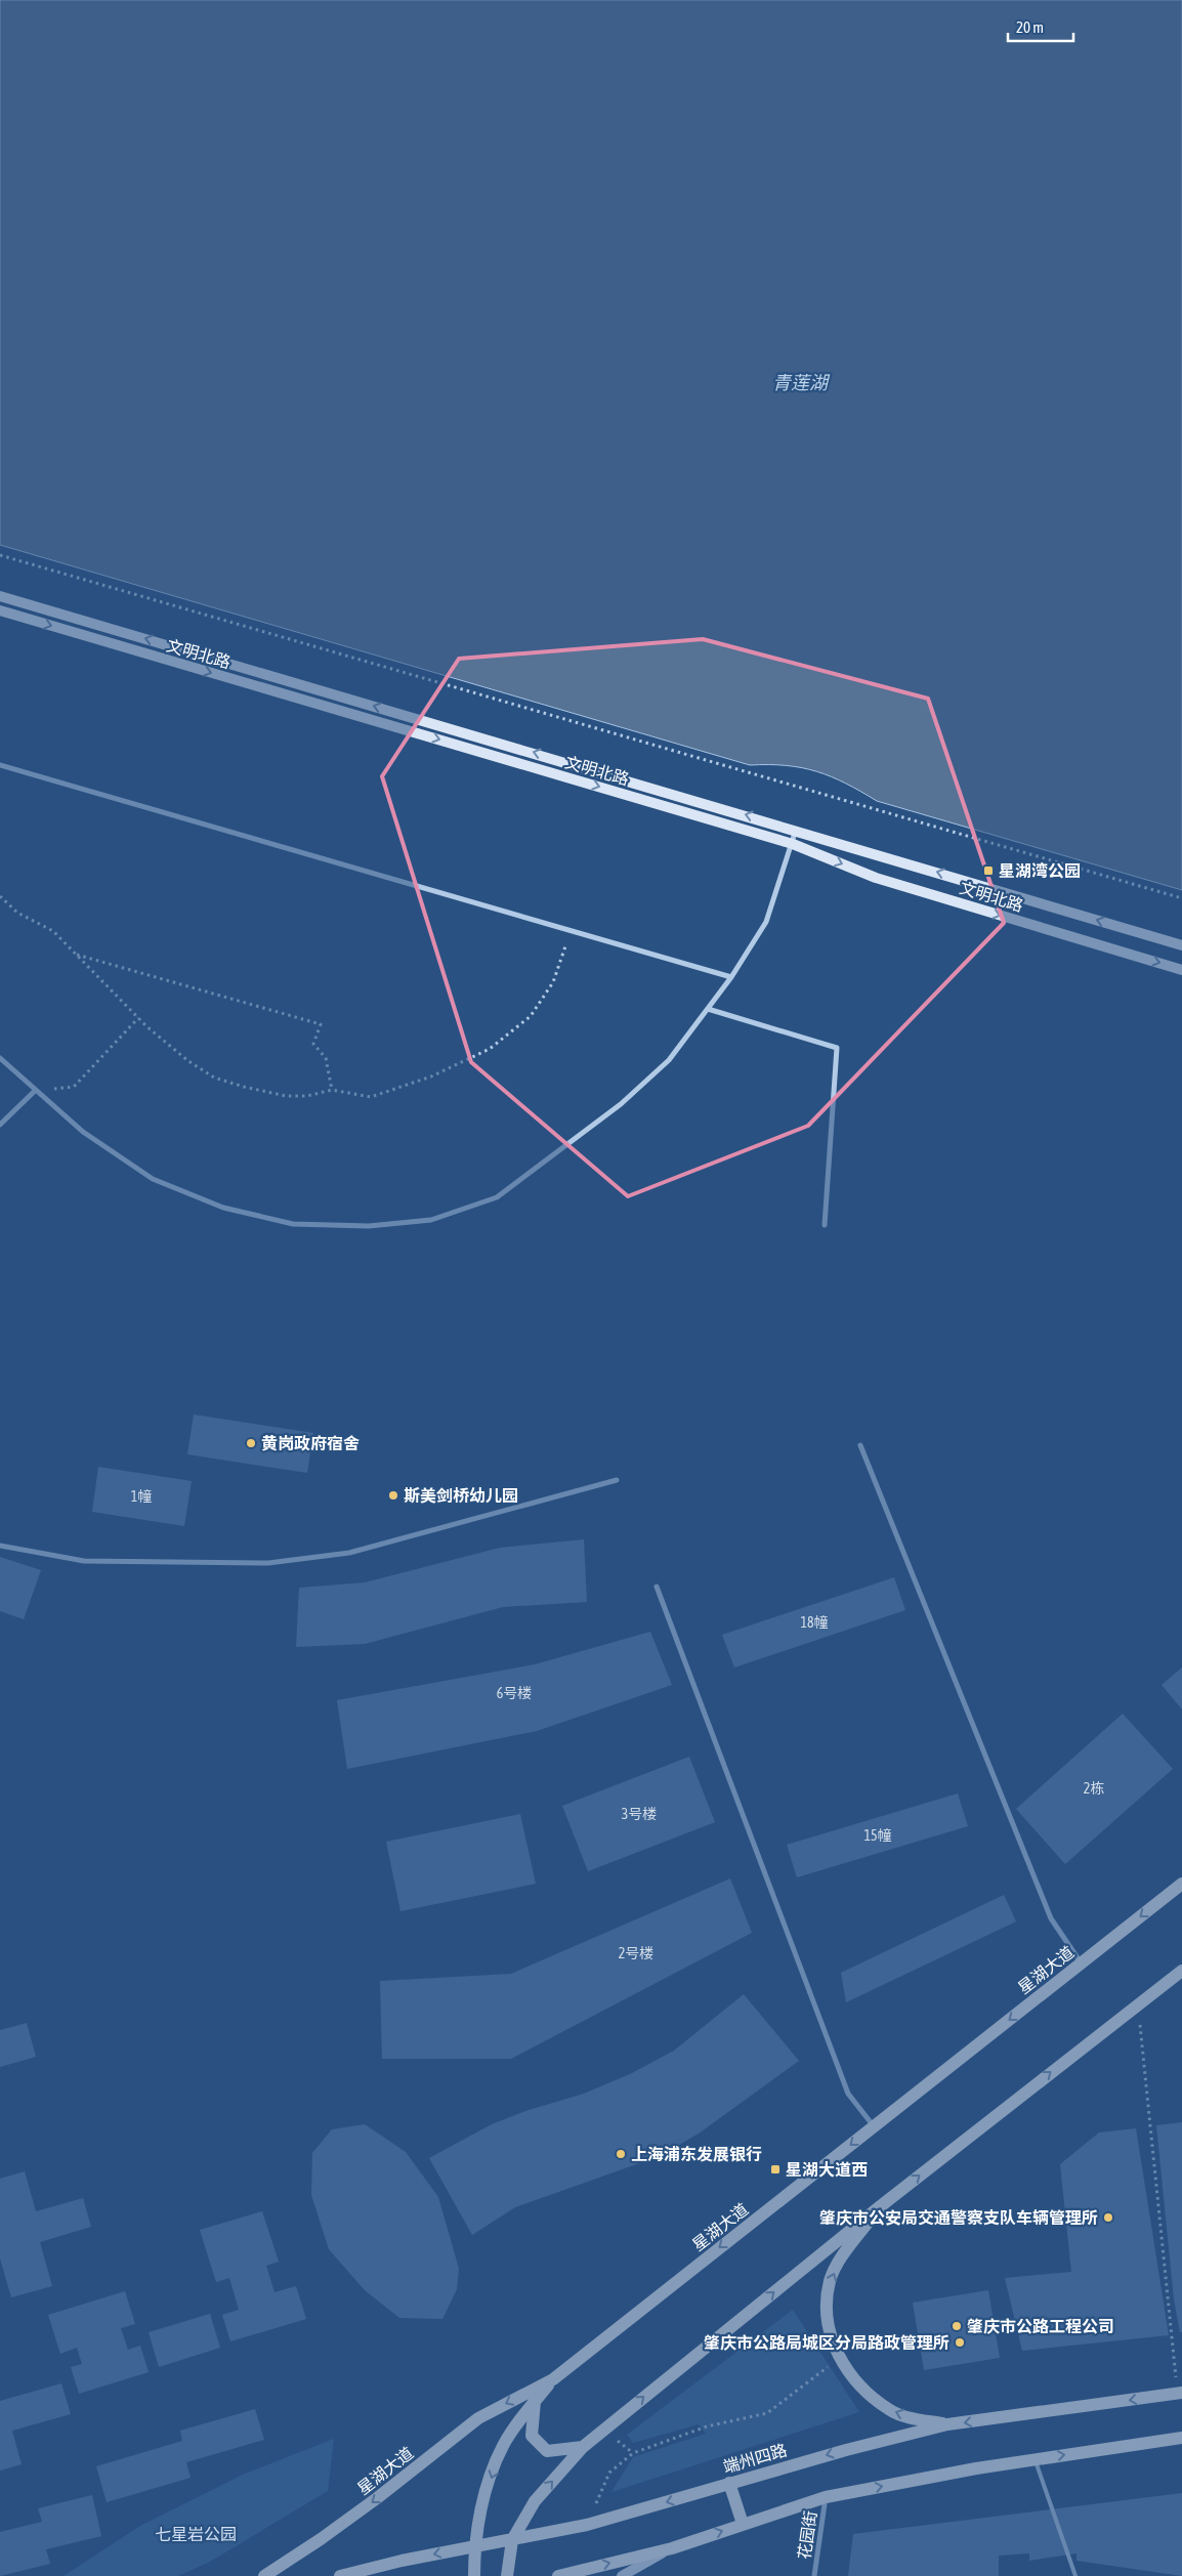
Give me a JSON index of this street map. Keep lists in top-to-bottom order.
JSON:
{
  "streets": {
    "main road": ["星湖大道", "端州四路"],
    "street": ["文明北路", "花园街"]
  },
  "water": ["青莲湖"],
  "parks": ["七星岩公园"],
  "places": {
    "transit": ["星湖湾公园", "星湖大道西"],
    "other": [
      "黄岗政府宿舍",
      "斯美剑桥幼儿园",
      "上海浦东发展银行",
      "肇庆市公安局交通警察支队车辆管理所",
      "肇庆市公路工程公司",
      "肇庆市公路局城区分局路政管理所"
    ]
  },
  "house_numbers": [
    "1幢",
    "18幢",
    "6号楼",
    "2栋",
    "3号楼",
    "15幢",
    "2号楼"
  ],
  "scale_bar": "20 m"
}
